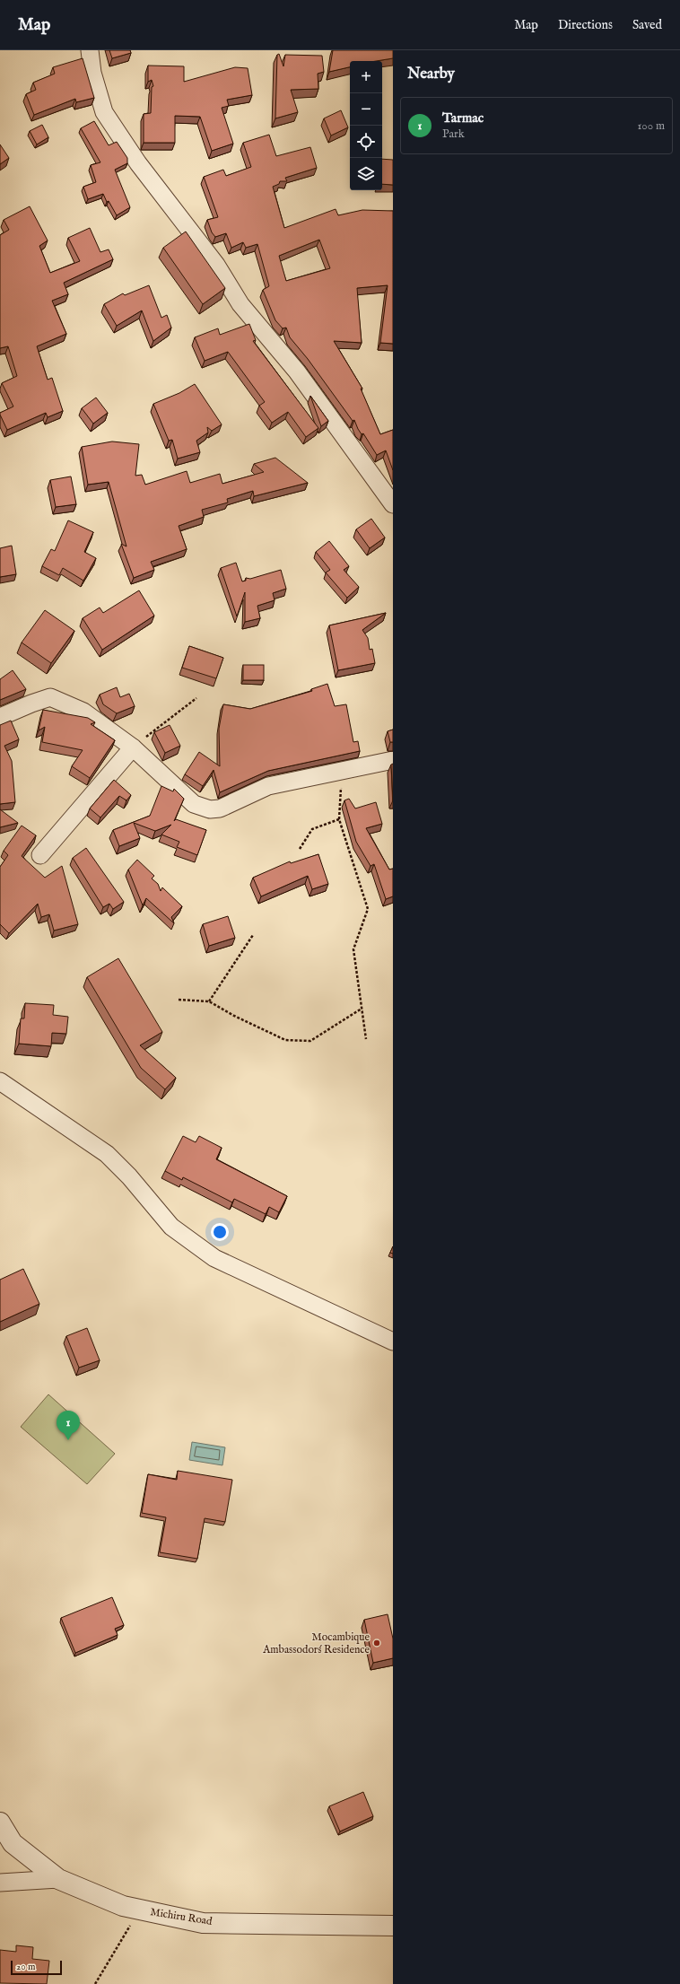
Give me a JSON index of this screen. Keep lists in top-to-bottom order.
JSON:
{
  "streets": {
    "street": ["Michiru Road"]
  },
  "places": ["Mocambique Ambassodorś Residence"],
  "scale_bar": "20 m",
  "page": {
    "header": "Map",
    "nav": ["Map", "Directions", "Saved"],
    "heading": "Nearby",
    "map_buttons": ["+", "−"],
    "list": [
      {
        "mark": "1",
        "name": "Tarmac",
        "note": "Park",
        "value": "100 m"
      }
    ],
    "pins": "1",
    "scale": "20 m"
  }
}
